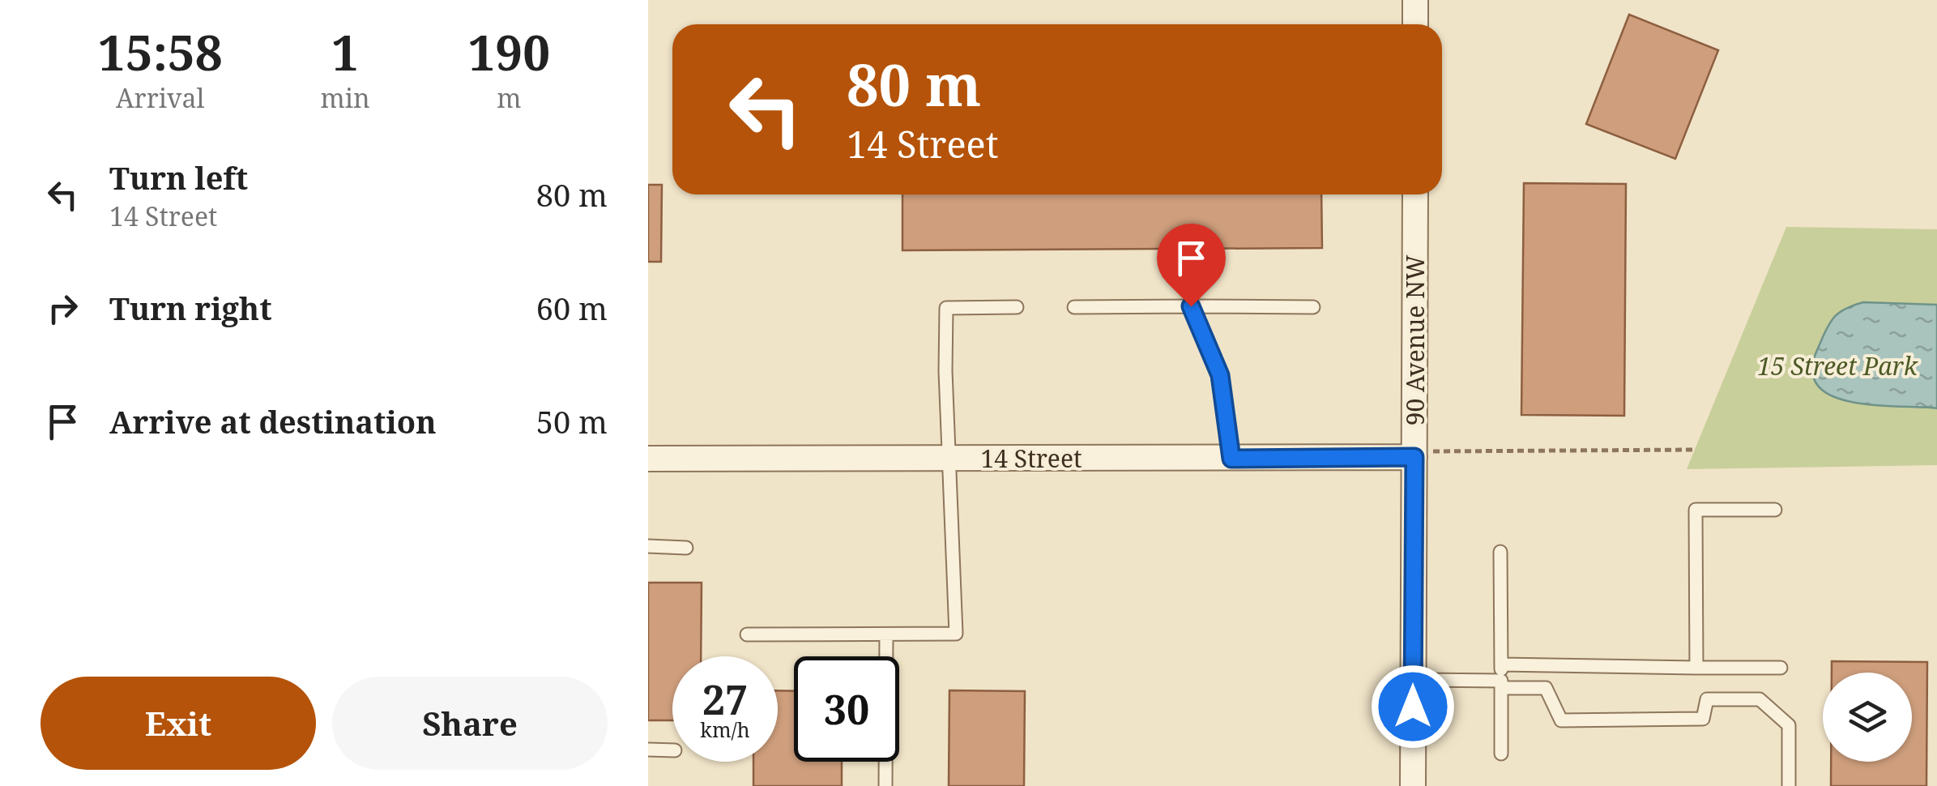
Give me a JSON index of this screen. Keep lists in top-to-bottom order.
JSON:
{
  "streets": {
    "street": ["90 Avenue NW", "14 Street"]
  },
  "crossings": [
    ["90 Avenue NW", "14 Street"]
  ],
  "parks": ["15 Street Park"],
  "page": {
    "eta": [
      "15:58",
      "Arrival",
      "1",
      "min",
      "190",
      "m"
    ],
    "turn": ["80 m", "14 Street"],
    "list": [
      {
        "name": "Turn left",
        "note": "14 Street",
        "value": "80 m"
      },
      {
        "name": "Turn right",
        "value": "60 m"
      },
      {
        "name": "Arrive at destination",
        "value": "50 m"
      }
    ],
    "speed": "27 km/h",
    "limit": "30",
    "buttons": ["Exit", "Share"]
  }
}
